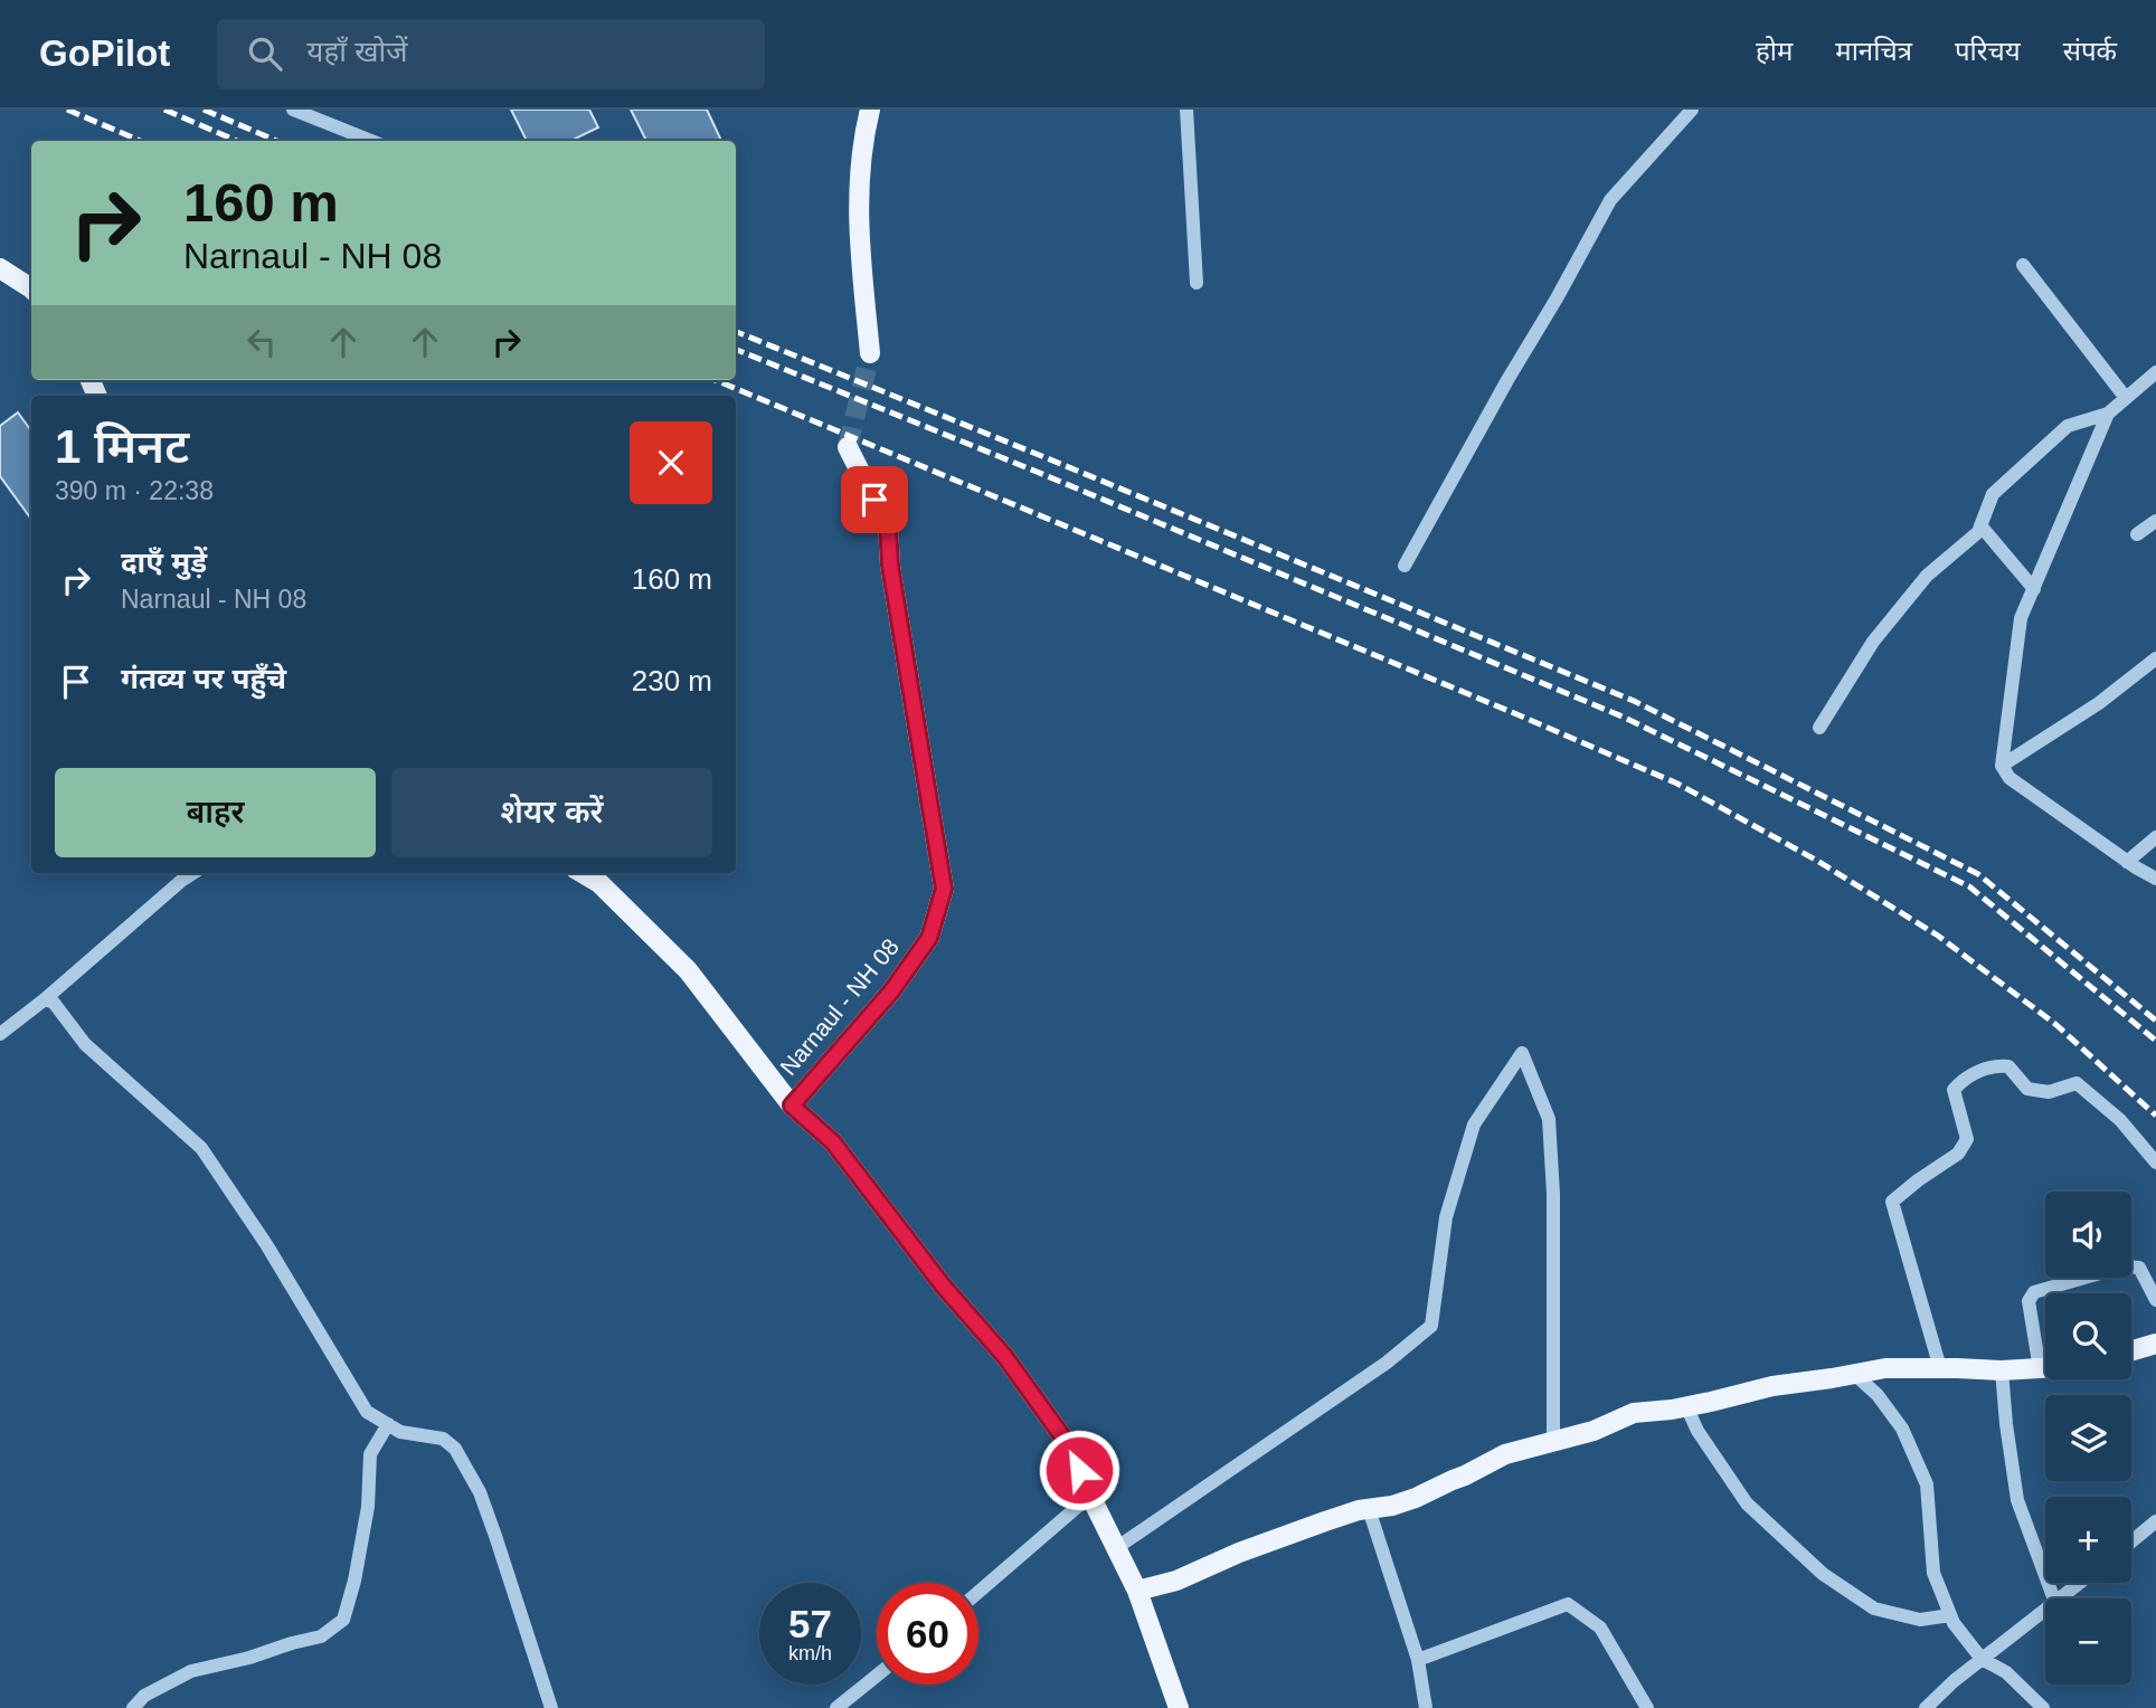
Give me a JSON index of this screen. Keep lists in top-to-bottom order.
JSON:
{
  "streets": {
    "main road": ["Narnaul - NH 08"]
  },
  "page": {
    "header": "GoPilot",
    "search": "यहाँ खोजें",
    "nav": [
      "होम",
      "मानचित्र",
      "परिचय",
      "संपर्क"
    ],
    "turn": ["160 m", "Narnaul - NH 08"],
    "heading": ["1 मिनट", "390 m · 22:38"],
    "list": [
      {
        "name": "दाएँ मुड़ें",
        "note": "Narnaul - NH 08",
        "value": "160 m"
      },
      {
        "name": "गंतव्य पर पहुँचे",
        "value": "230 m"
      }
    ],
    "buttons": ["बाहर", "शेयर करें"],
    "map_buttons": ["+", "−"],
    "speed": "57 km/h",
    "limit": "60"
  }
}
